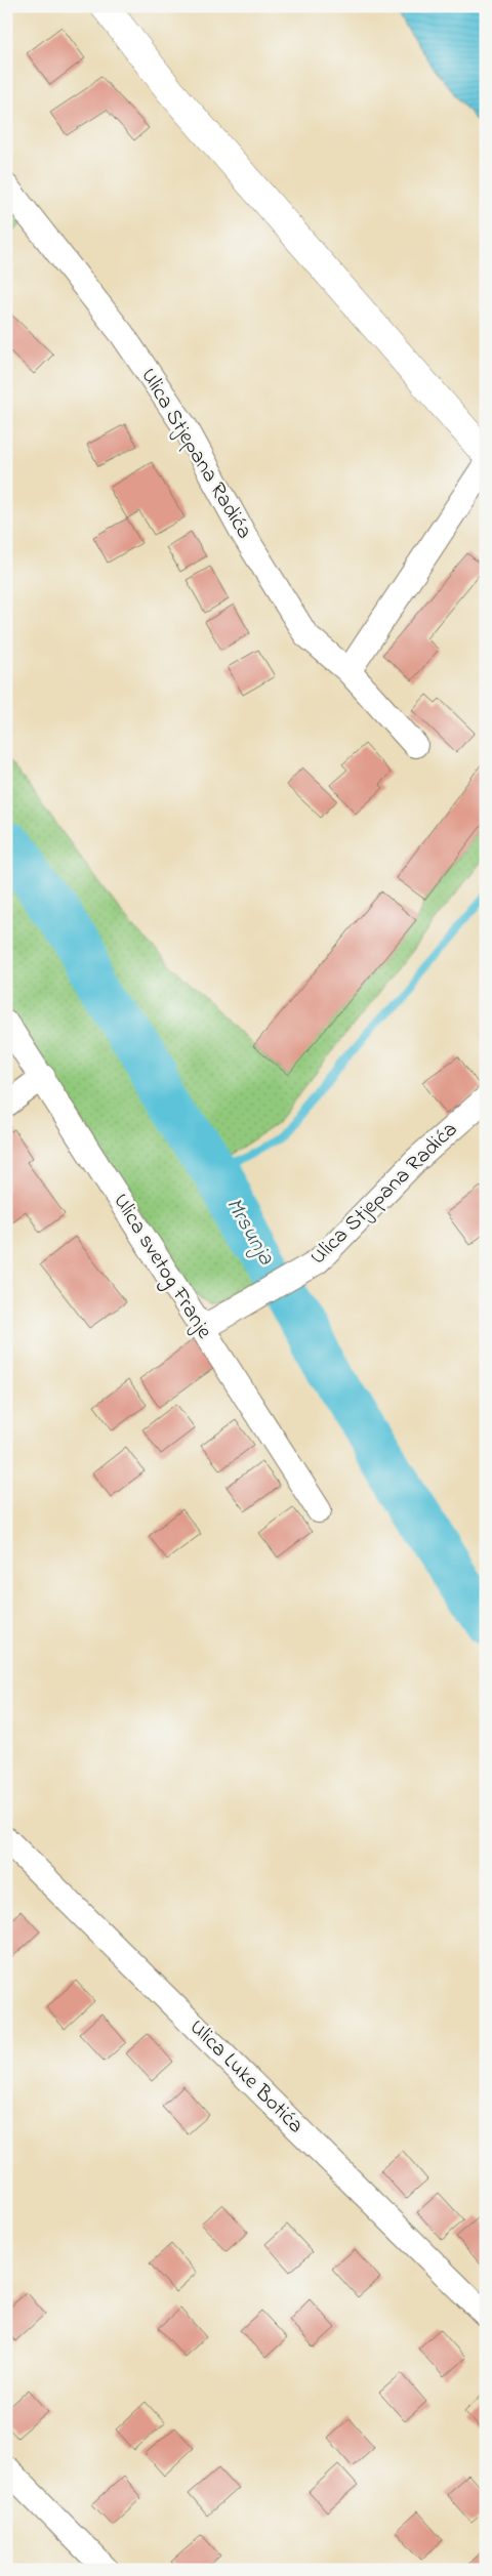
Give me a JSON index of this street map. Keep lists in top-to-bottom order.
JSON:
{
  "streets": {
    "street": ["Ulica Stjepana Radića", "Ulica svetog Franje", "Ulica Luke Botića"]
  },
  "crossings": [
    ["Ulica Stjepana Radića", "Ulica svetog Franje"]
  ],
  "water": ["Mrsunja"]
}
